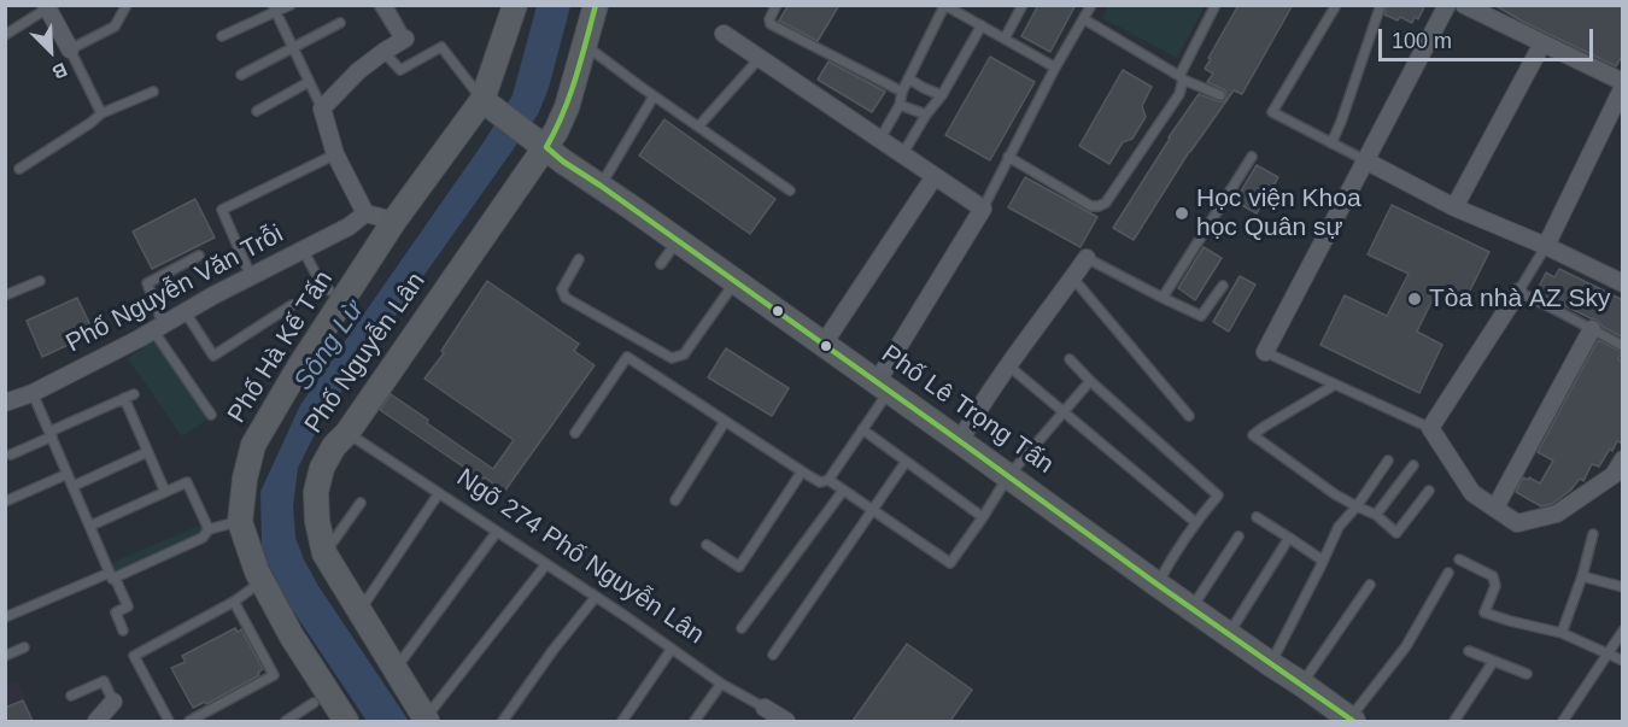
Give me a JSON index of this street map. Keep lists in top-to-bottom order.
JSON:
{
  "streets": {
    "street": [
      "Phố Nguyễn Văn Trỗi",
      "Phố Hà Kế Tấn",
      "Phố Nguyễn Lân",
      "Phố Lê Trọng Tấn",
      "Ngõ 274 Phố Nguyễn Lân"
    ]
  },
  "crossings": [
    ["Phố Hà Kế Tấn", "Phố Lê Trọng Tấn"],
    ["Phố Nguyễn Lân", "Phố Lê Trọng Tấn"],
    ["Phố Nguyễn Lân", "Ngõ 274 Phố Nguyễn Lân"]
  ],
  "water": ["Sông Lừ"],
  "places": ["Học viện Khoa học Quân sự", "Tòa nhà AZ Sky"],
  "scale_bar": "100 m",
  "north": "bottom right"
}
